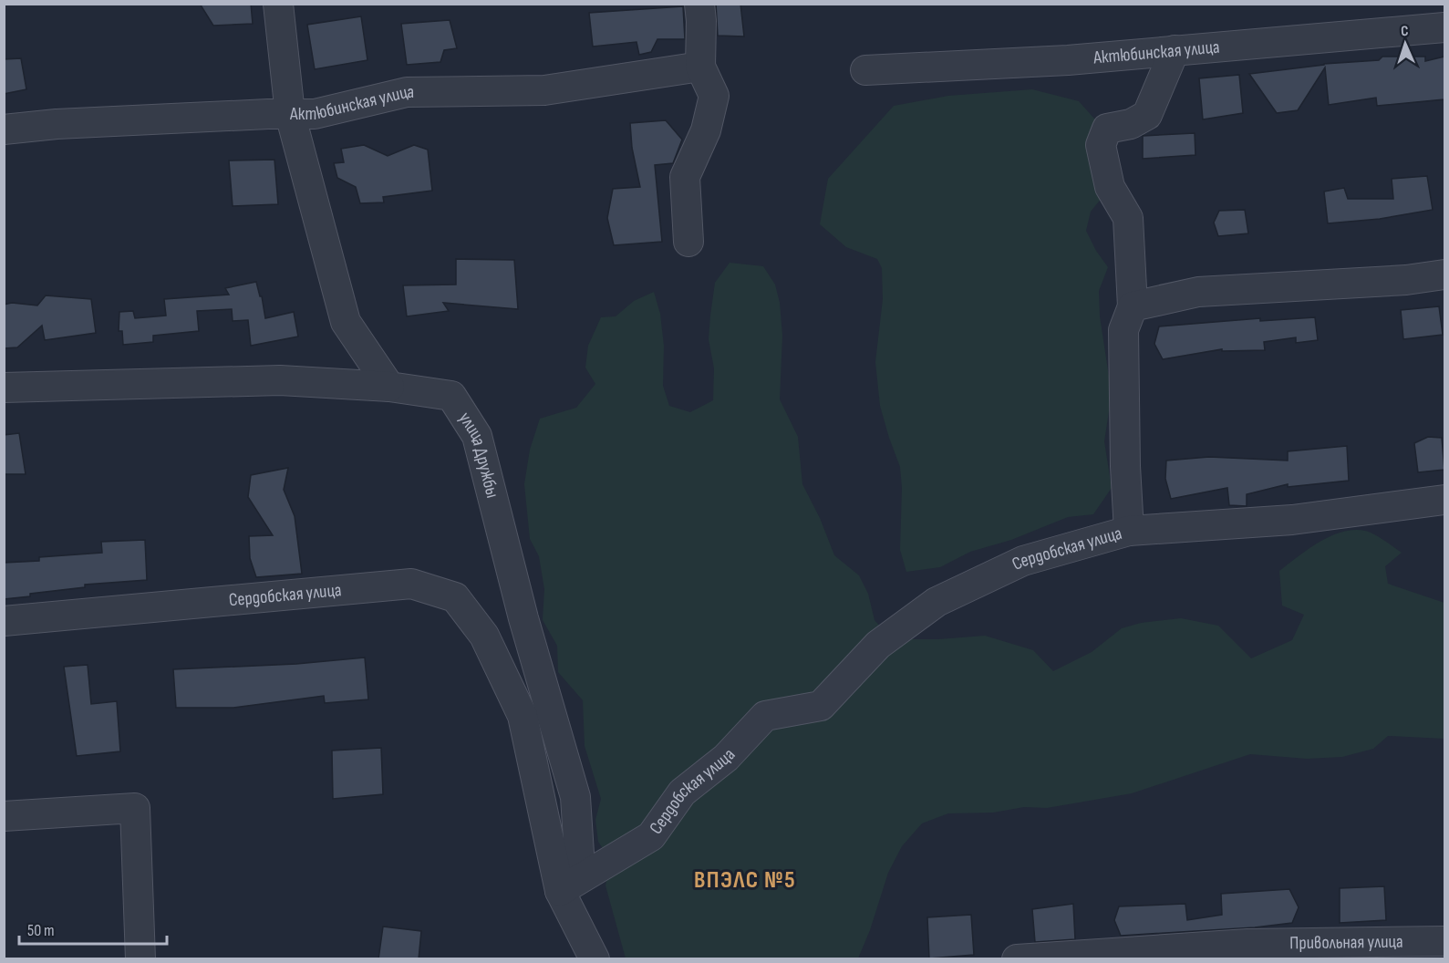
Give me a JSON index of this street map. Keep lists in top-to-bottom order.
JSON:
{
  "streets": {
    "street": [
      "Актюбинская улица",
      "улица Дружбы",
      "Сердобская улица",
      "Привольная улица"
    ]
  },
  "crossings": [
    ["улица Дружбы", "Сердобская улица"]
  ],
  "districts": ["ВПЭЛС №5"],
  "scale_bar": "50 m",
  "north": "top"
}
